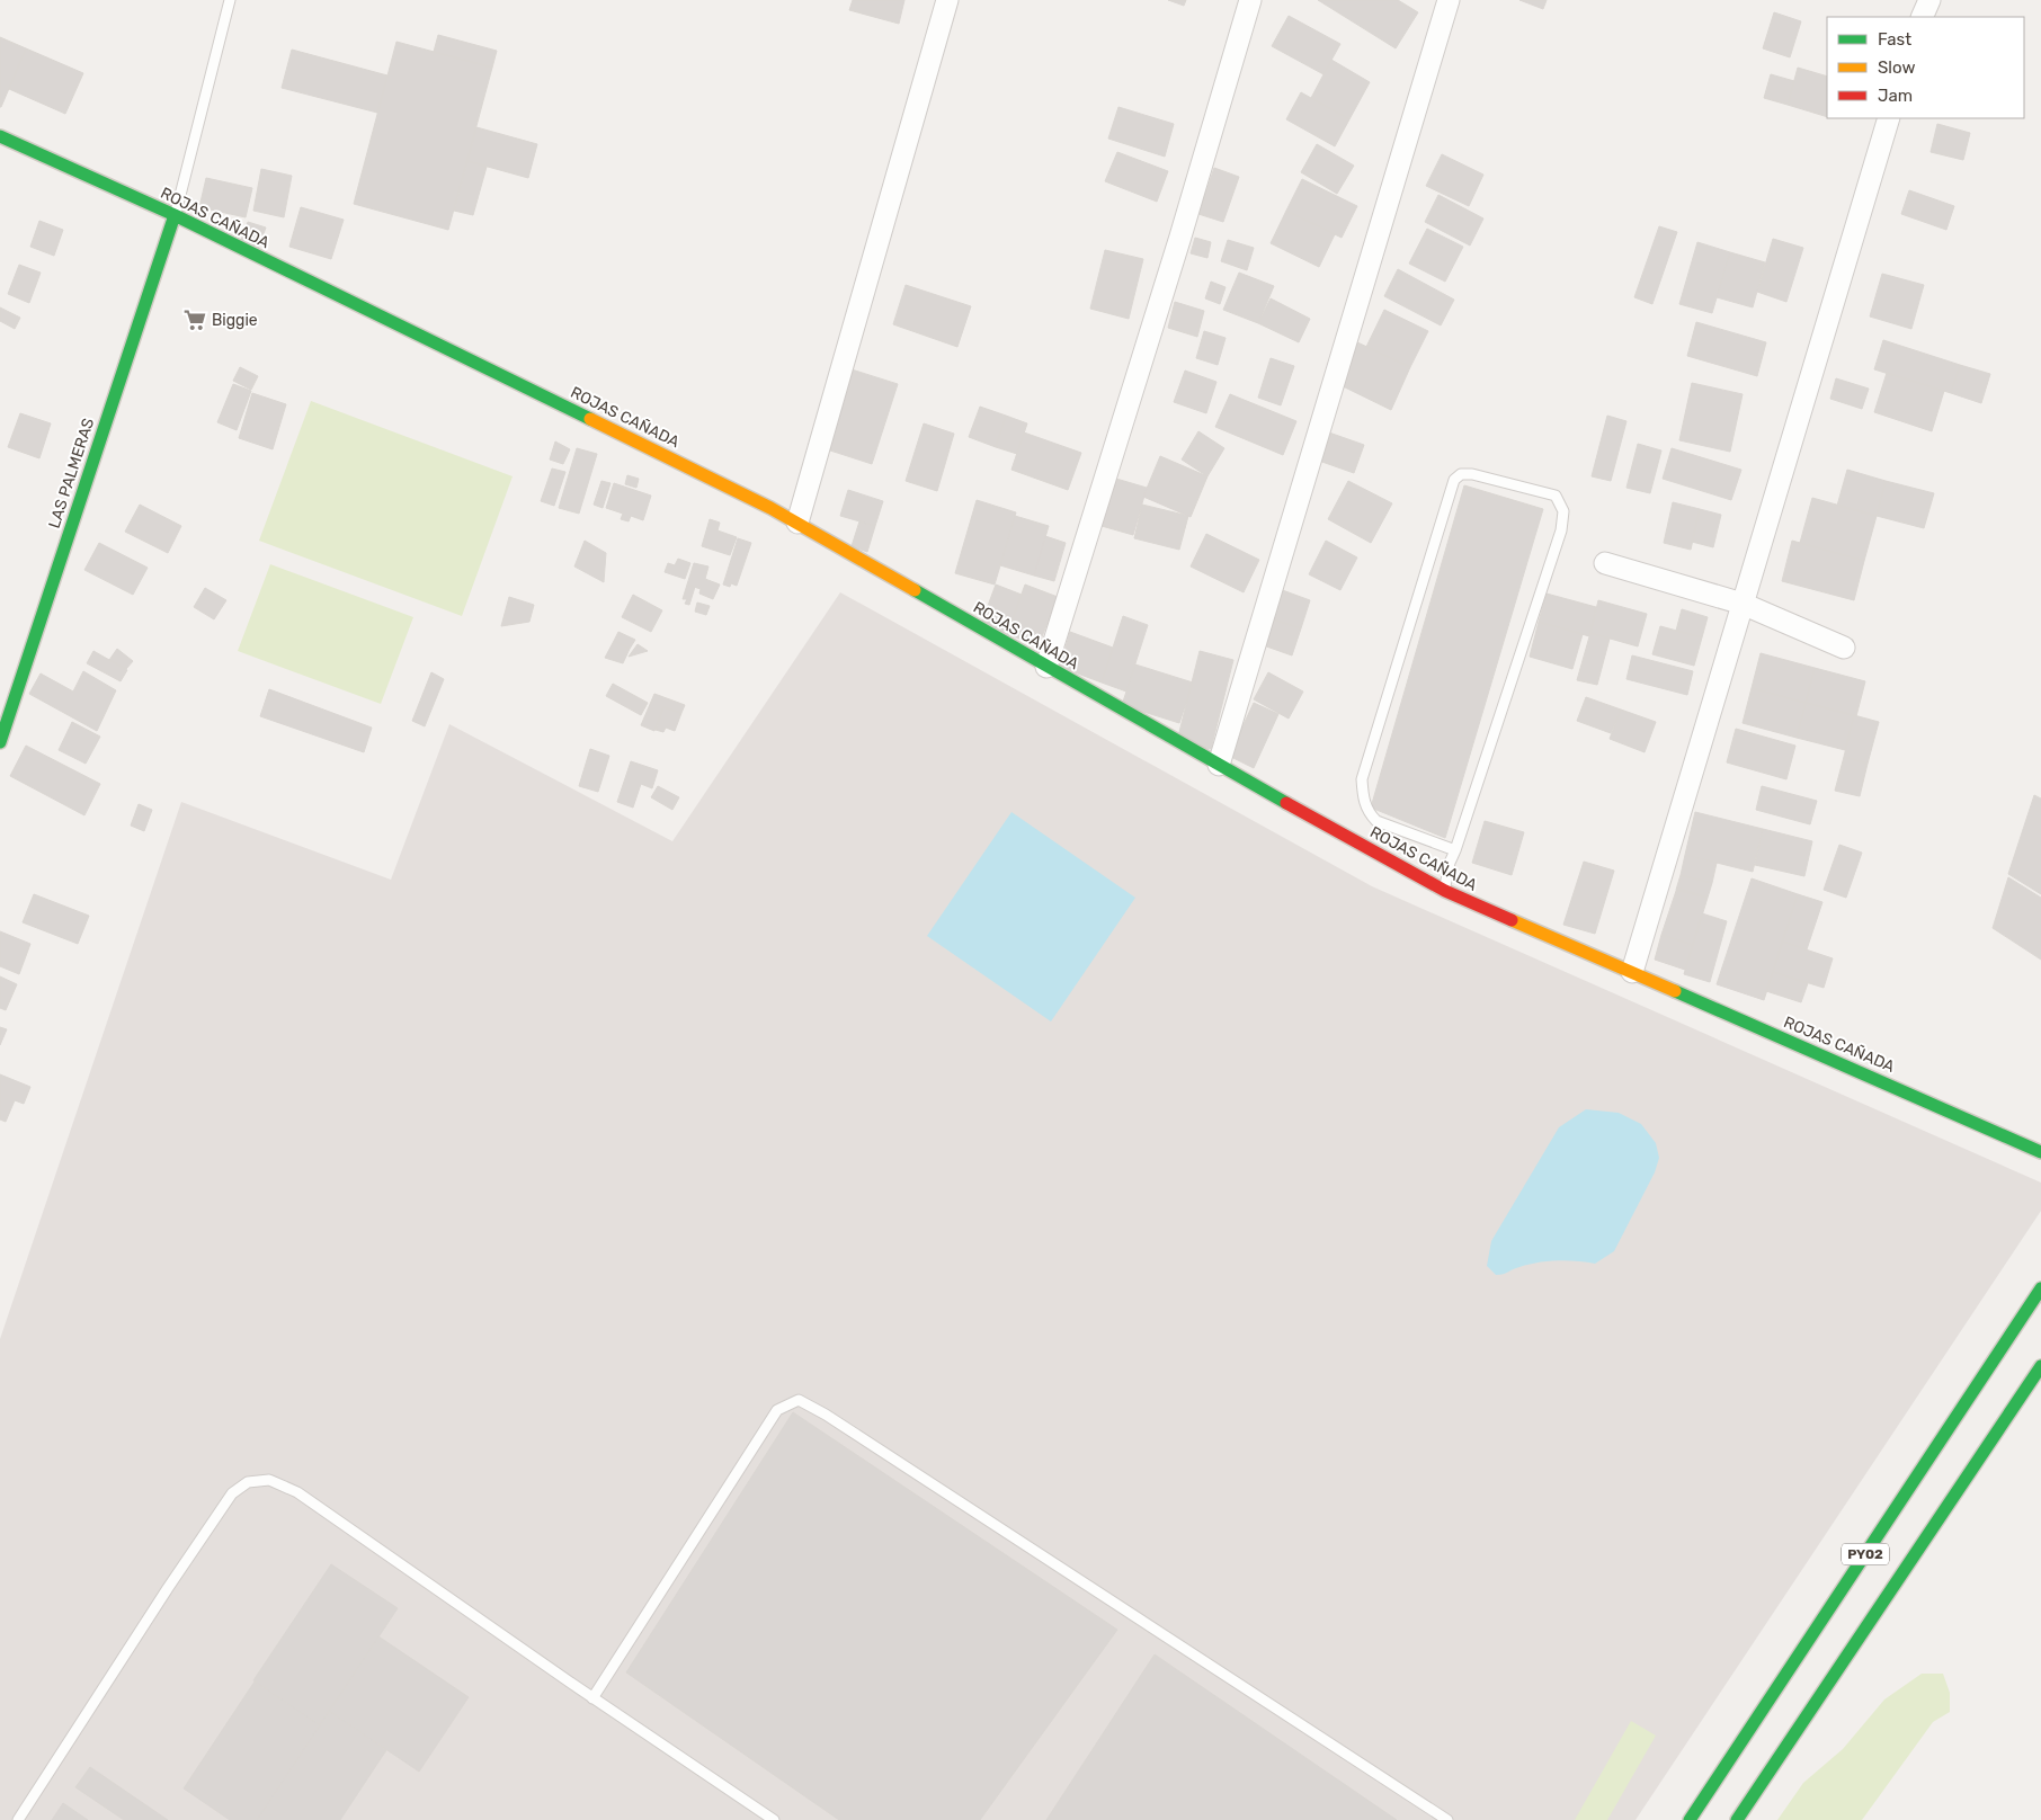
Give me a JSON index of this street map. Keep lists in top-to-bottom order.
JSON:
{
  "streets": {
    "main road": ["ROJAS CAÑADA", "LAS PALMERAS", "PY02"]
  },
  "crossings": [
    ["ROJAS CAÑADA", "LAS PALMERAS"]
  ],
  "places": {
    "supermarket": ["Biggie"]
  },
  "legend": ["Fast", "Slow", "Jam"]
}
